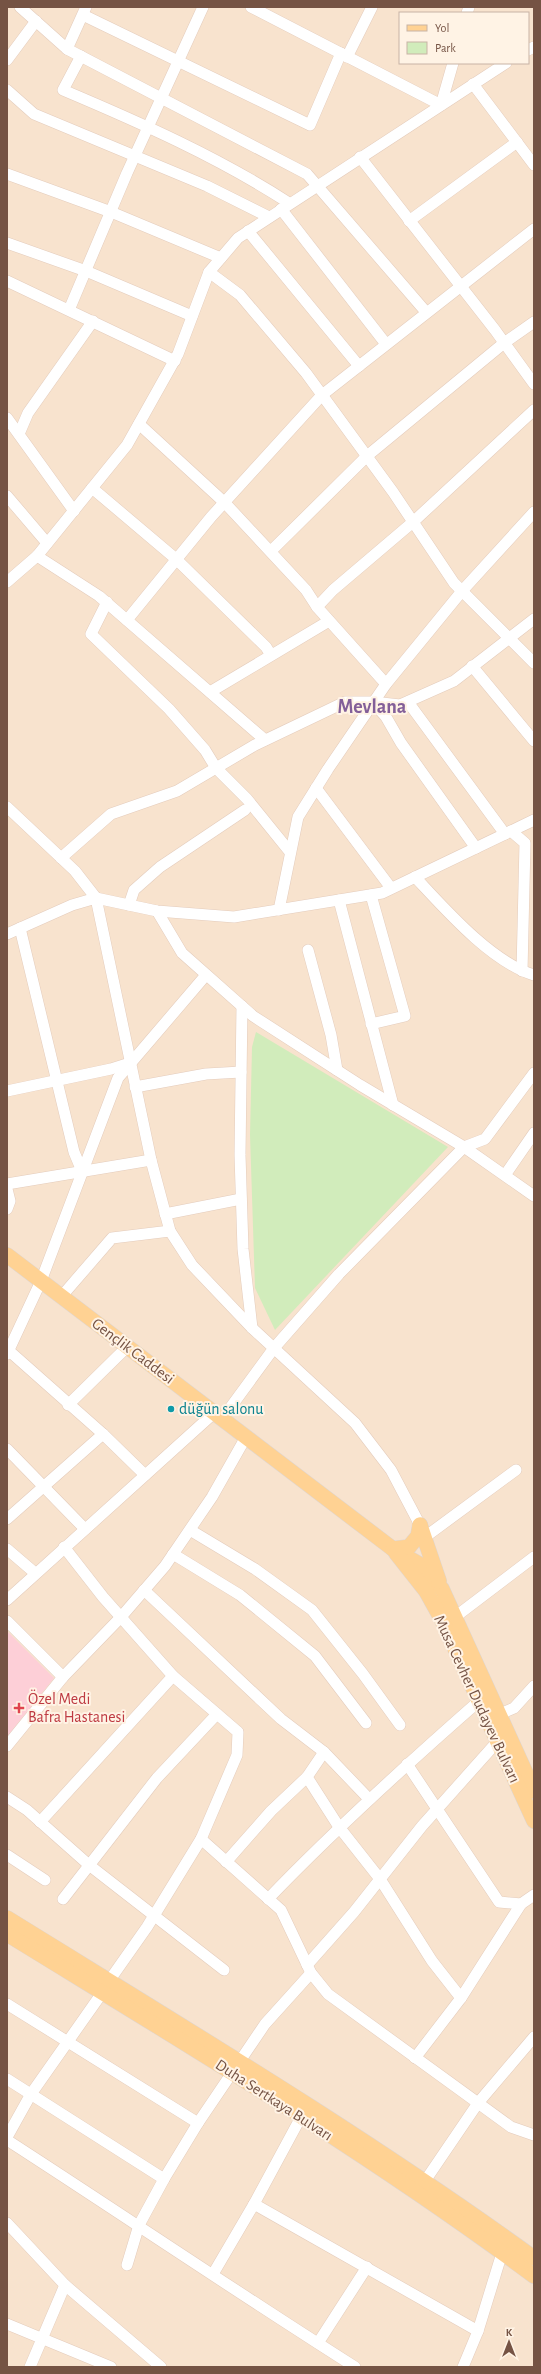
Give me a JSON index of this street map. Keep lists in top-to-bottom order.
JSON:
{
  "streets": {
    "main road": ["Gençlik Caddesi", "Musa Cevher Dudayev Bulvarı", "Duha Sertkaya Bulvarı"]
  },
  "crossings": [
    ["Gençlik Caddesi", "Musa Cevher Dudayev Bulvarı"]
  ],
  "districts": ["Mevlana"],
  "places": {
    "other": ["düğün salonu"],
    "health": ["Özel Medi Bafra Hastanesi"]
  },
  "legend": ["Yol", "Park"],
  "north": "top"
}
